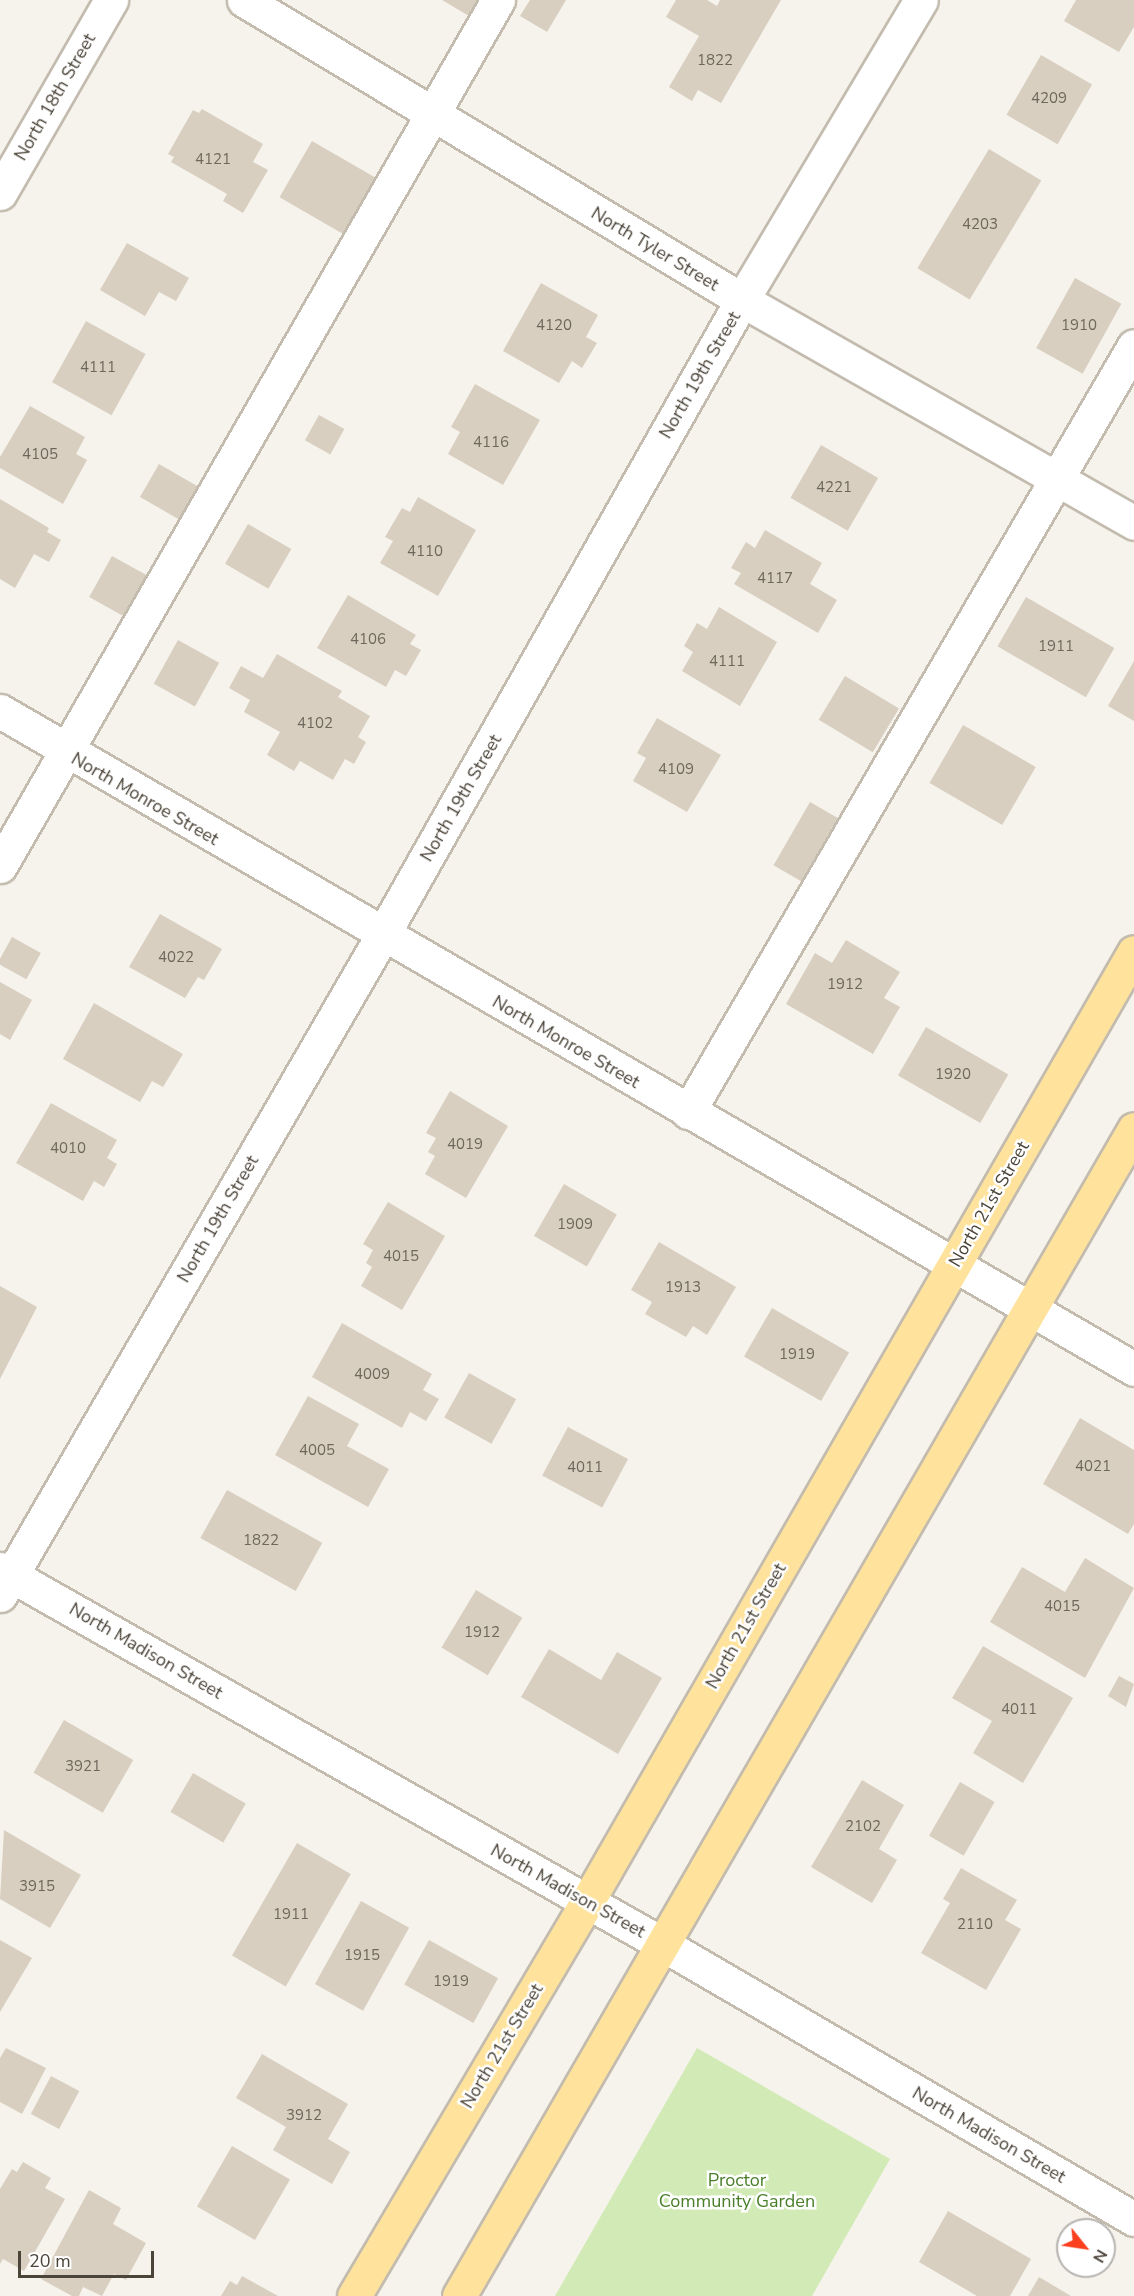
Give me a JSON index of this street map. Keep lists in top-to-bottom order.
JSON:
{
  "streets": {
    "main road": ["North 21st Street"],
    "street": [
      "North 18th Street",
      "North Tyler Street",
      "North 19th Street",
      "North Monroe Street",
      "North Madison Street"
    ]
  },
  "crossings": [
    ["North Tyler Street", "North 19th Street"],
    ["North 19th Street", "North Monroe Street"],
    ["North 19th Street", "North Madison Street"],
    ["North Monroe Street", "North 21st Street"],
    ["North 21st Street", "North Madison Street"]
  ],
  "parks": ["Proctor Community Garden"],
  "house_numbers": [
    "1822",
    "4209",
    "4121",
    "4203",
    "4120",
    "1910",
    "4111",
    "4116",
    "4105",
    "4221",
    "4110",
    "4117",
    "4106",
    "1911",
    "4111",
    "4102",
    "4109",
    "4022",
    "1912",
    "1920",
    "4019",
    "4010",
    "1909",
    "4015",
    "1913",
    "1919",
    "4009",
    "4005",
    "4021",
    "4011",
    "1822",
    "4015",
    "1912",
    "4011",
    "3921",
    "2102",
    "3915",
    "1911",
    "2110",
    "1915",
    "1919",
    "3912"
  ],
  "scale_bar": "20 m",
  "north": "bottom right"
}
